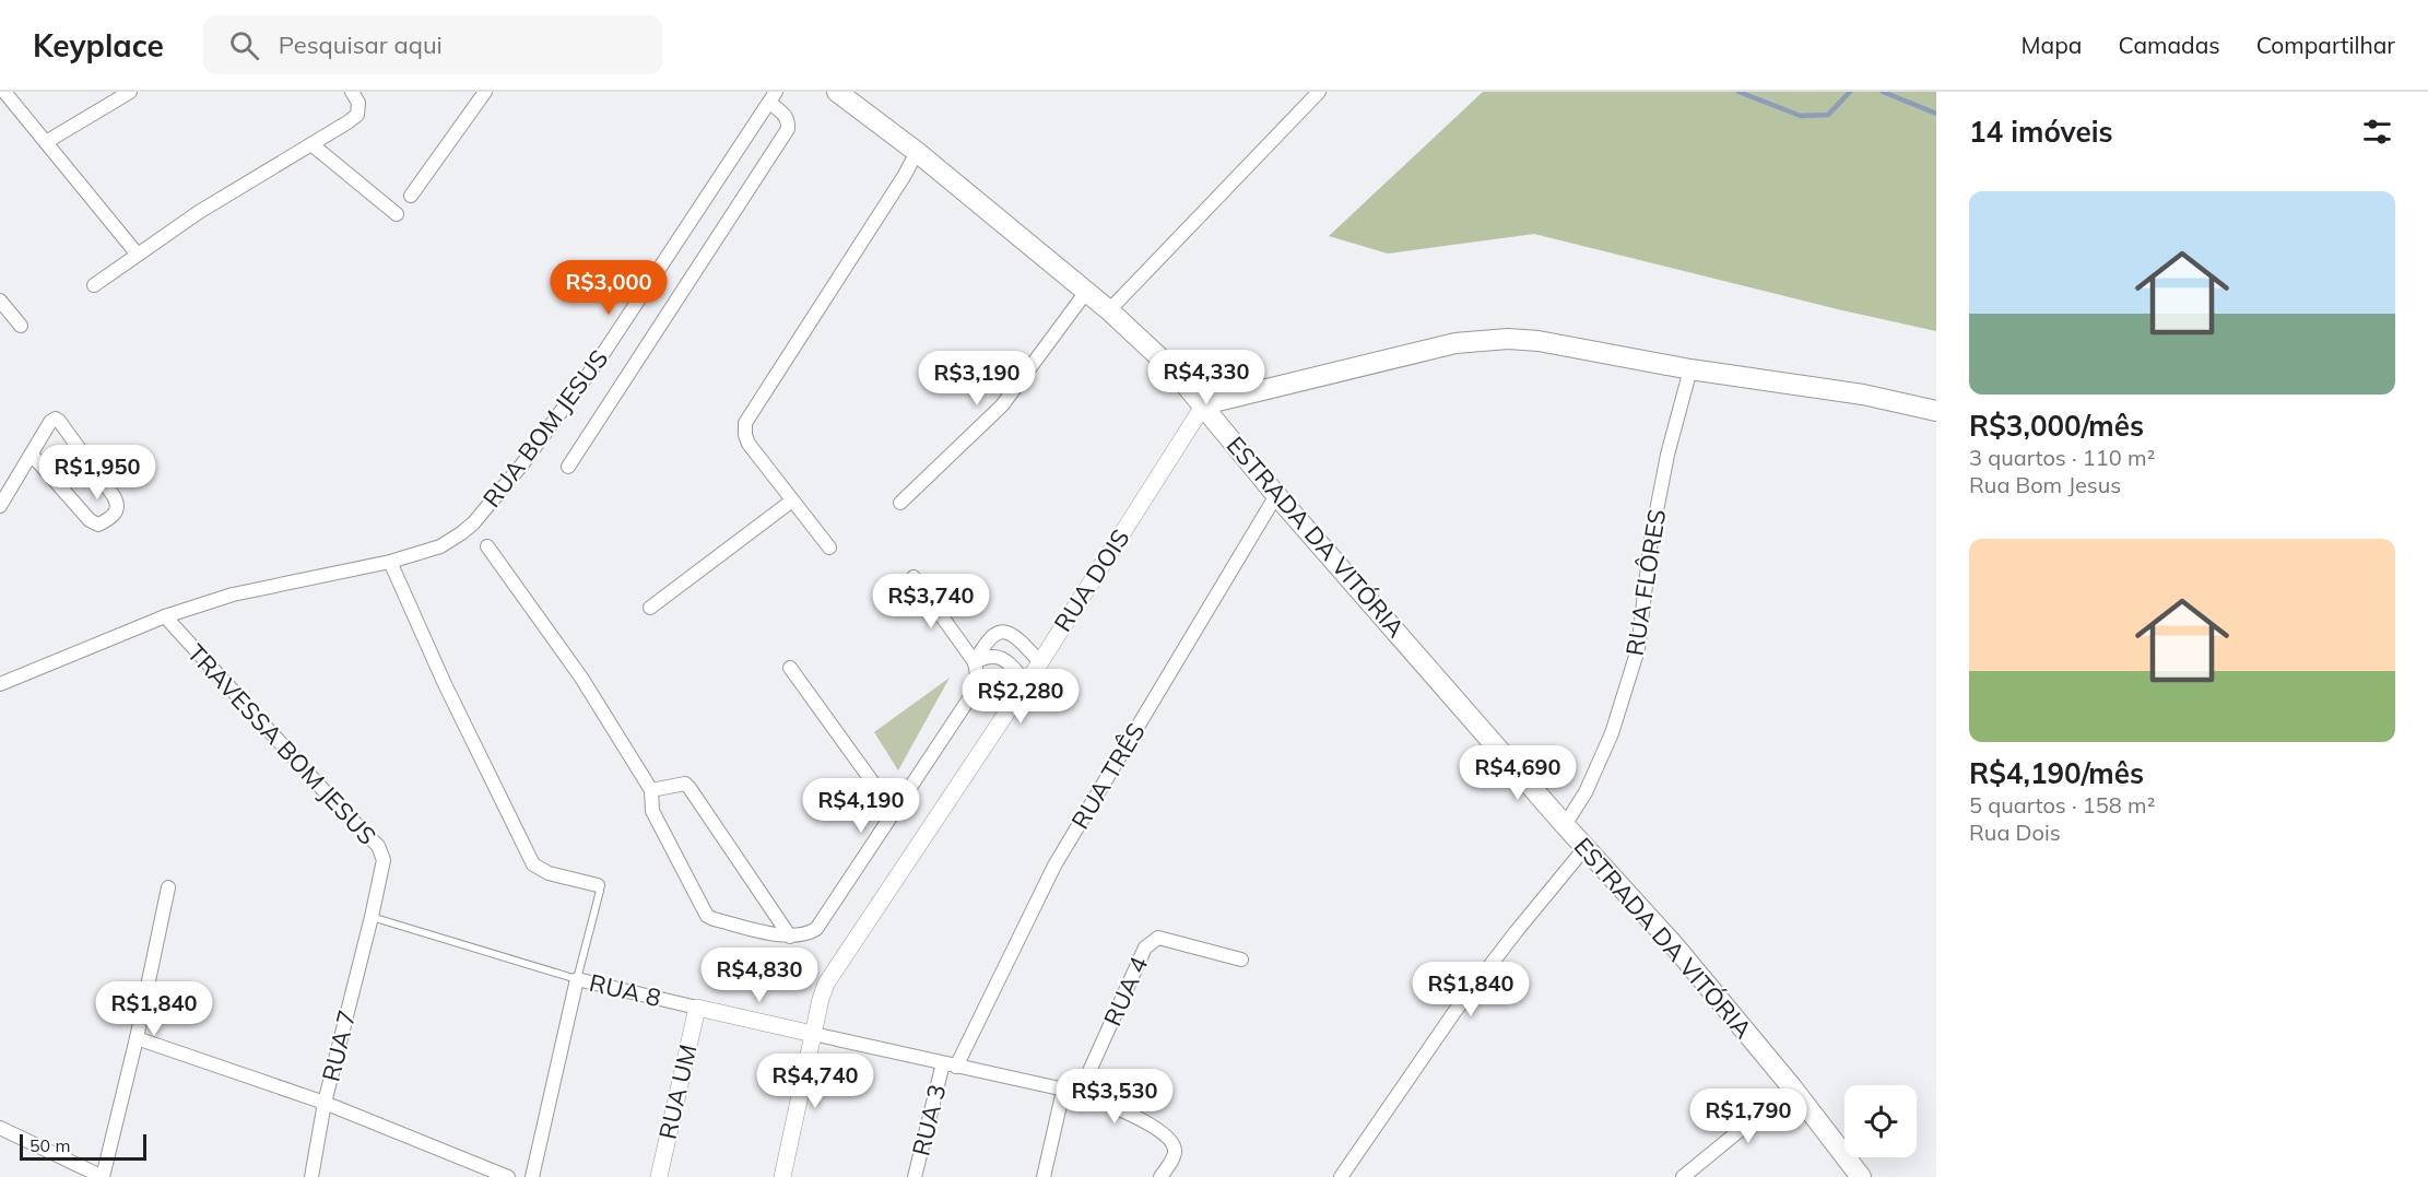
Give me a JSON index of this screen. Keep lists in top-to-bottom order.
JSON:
{
  "streets": {
    "main road": ["ESTRADA DA VITÓRIA"],
    "street": [
      "RUA BOM JESUS",
      "RUA DOIS",
      "RUA FLÔRES",
      "TRAVESSA BOM JESUS",
      "RUA TRÊS",
      "RUA 8",
      "RUA 4",
      "RUA 7",
      "RUA UM",
      "RUA 3"
    ]
  },
  "crossings": [
    ["RUA BOM JESUS", "TRAVESSA BOM JESUS"],
    ["ESTRADA DA VITÓRIA", "RUA DOIS"],
    ["ESTRADA DA VITÓRIA", "RUA FLÔRES"],
    ["ESTRADA DA VITÓRIA", "RUA TRÊS"],
    ["RUA DOIS", "RUA 8"],
    ["TRAVESSA BOM JESUS", "RUA 8"],
    ["TRAVESSA BOM JESUS", "RUA 7"],
    ["RUA TRÊS", "RUA 8"],
    ["RUA 8", "RUA 4"],
    ["RUA 8", "RUA 7"],
    ["RUA 8", "RUA UM"],
    ["RUA 8", "RUA 3"]
  ],
  "scale_bar": "50 m",
  "page": {
    "header": "Keyplace",
    "search": "Pesquisar aqui",
    "nav": ["Mapa", "Camadas", "Compartilhar"],
    "heading": "14 imóveis",
    "list": [
      {
        "name": "R$3,000/mês",
        "note": "3 quartos · 110 m² · Rua Bom Jesus"
      },
      {
        "name": "R$4,190/mês",
        "note": "5 quartos · 158 m² · Rua Dois"
      }
    ],
    "price": [
      "R$3,000",
      "R$4,330",
      "R$3,190",
      "R$1,950",
      "R$3,740",
      "R$2,280",
      "R$4,690",
      "R$4,190",
      "R$4,830",
      "R$1,840",
      "R$1,840",
      "R$4,740",
      "R$3,530",
      "R$1,790"
    ],
    "scale": "50 m"
  }
}
